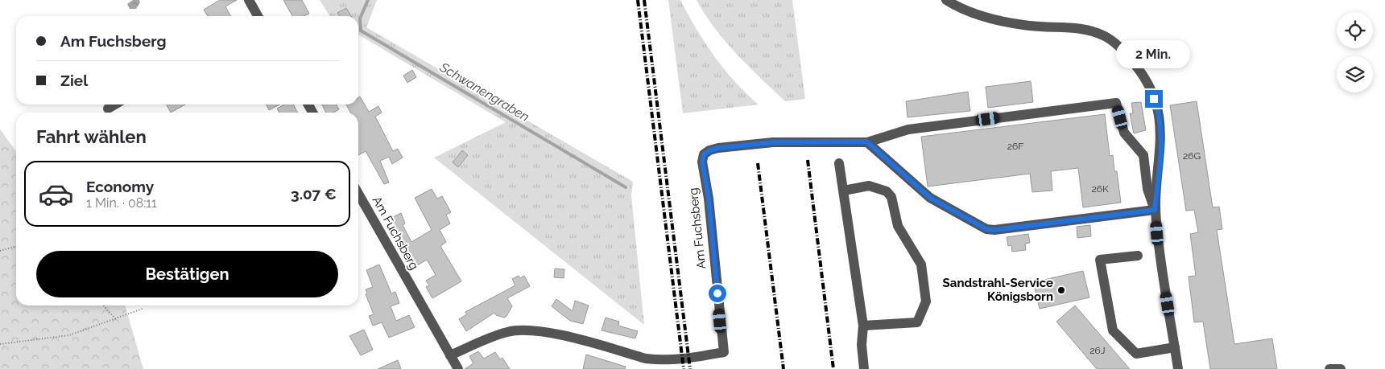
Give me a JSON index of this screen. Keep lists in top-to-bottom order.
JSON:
{
  "streets": {
    "street": ["Am Fuchsberg"]
  },
  "water": ["Schwanengraben"],
  "places": ["Sandstrahl-Service Königsborn"],
  "house_numbers": [
    "26F",
    "26G",
    "26K",
    "26J"
  ],
  "page": {
    "banner": ["Am Fuchsberg", "Ziel"],
    "bubble": "2 Min.",
    "heading": "Fahrt wählen",
    "list": [
      {
        "name": "Economy",
        "note": "1 Min. · 08:11",
        "value": "3.07 €"
      }
    ],
    "buttons": "Bestätigen"
  }
}
